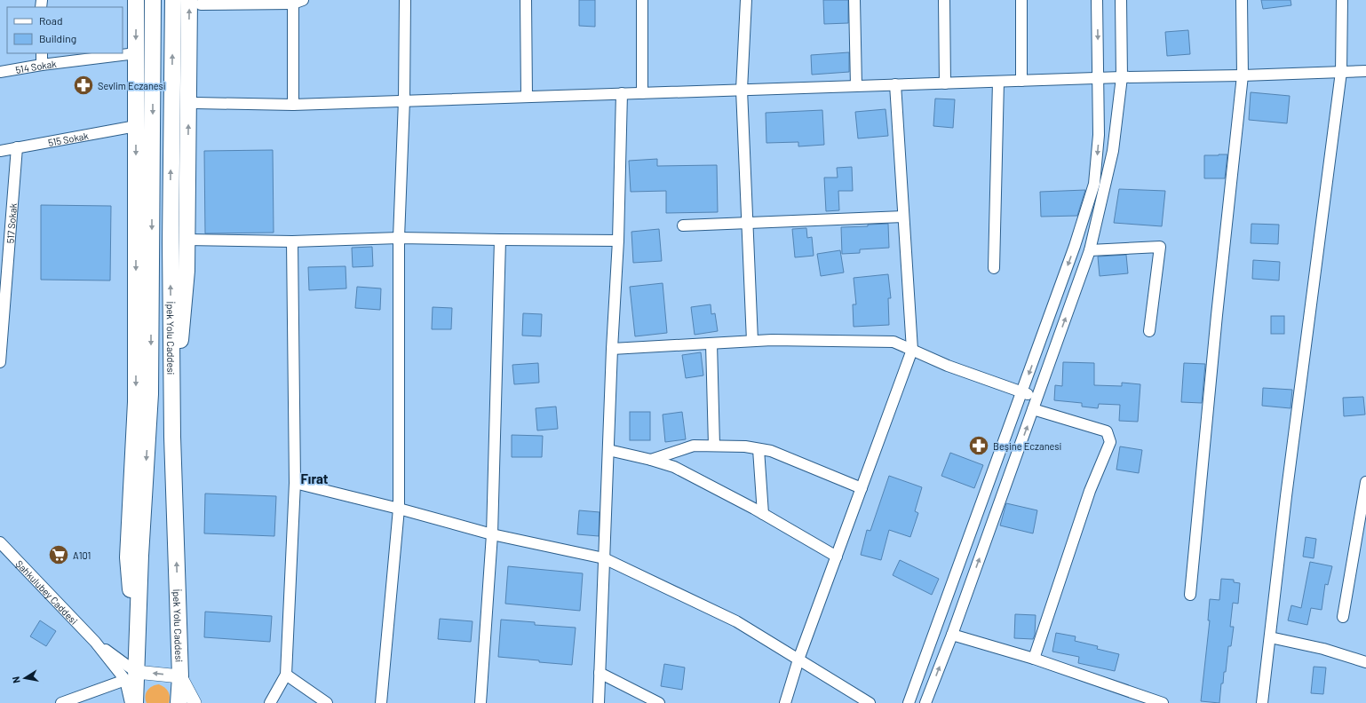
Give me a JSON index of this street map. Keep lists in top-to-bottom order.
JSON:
{
  "streets": {
    "highway": ["İpek Yolu Caddesi"],
    "street": [
      "514 Sokak",
      "515 Sokak",
      "517 Sokak",
      "Şahkulubey Caddesi"
    ]
  },
  "crossings": [
    ["515 Sokak", "517 Sokak"],
    ["İpek Yolu Caddesi", "Şahkulubey Caddesi"]
  ],
  "districts": ["Fırat"],
  "places": {
    "pharmacy": ["Sevlim Eczanesi", "Beşine Eczanesi"],
    "supermarket": ["A101"]
  },
  "legend": ["Road", "Building"],
  "north": "left"
}
